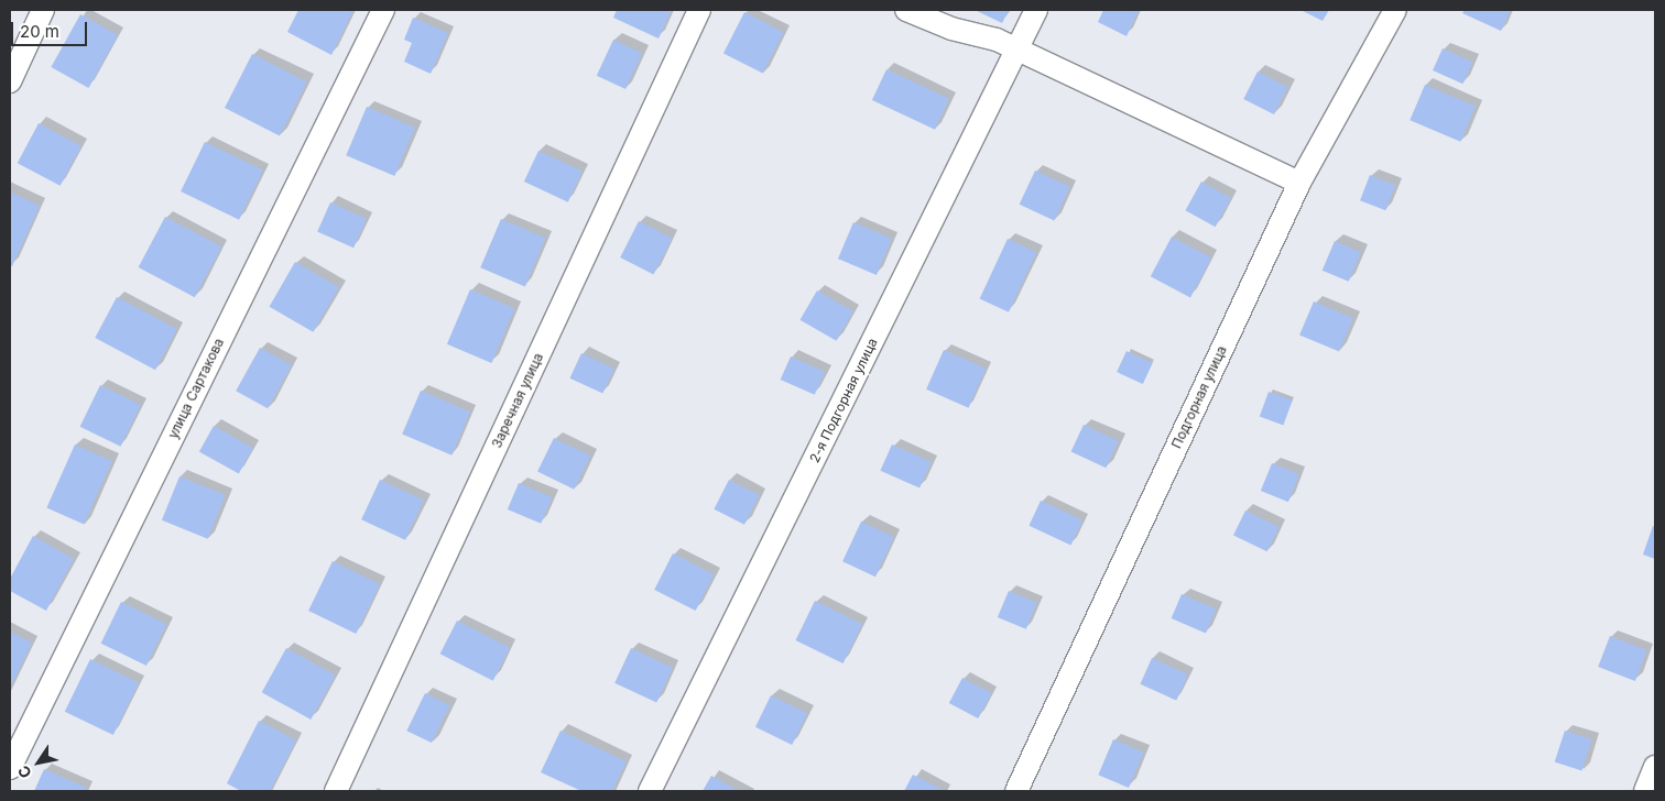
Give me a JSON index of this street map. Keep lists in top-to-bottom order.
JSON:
{
  "streets": {
    "street": [
      "улица Сартакова",
      "Подгорная улица",
      "Заречная улица",
      "2-я Подгорная улица"
    ]
  },
  "scale_bar": "20 m",
  "north": "bottom left"
}
